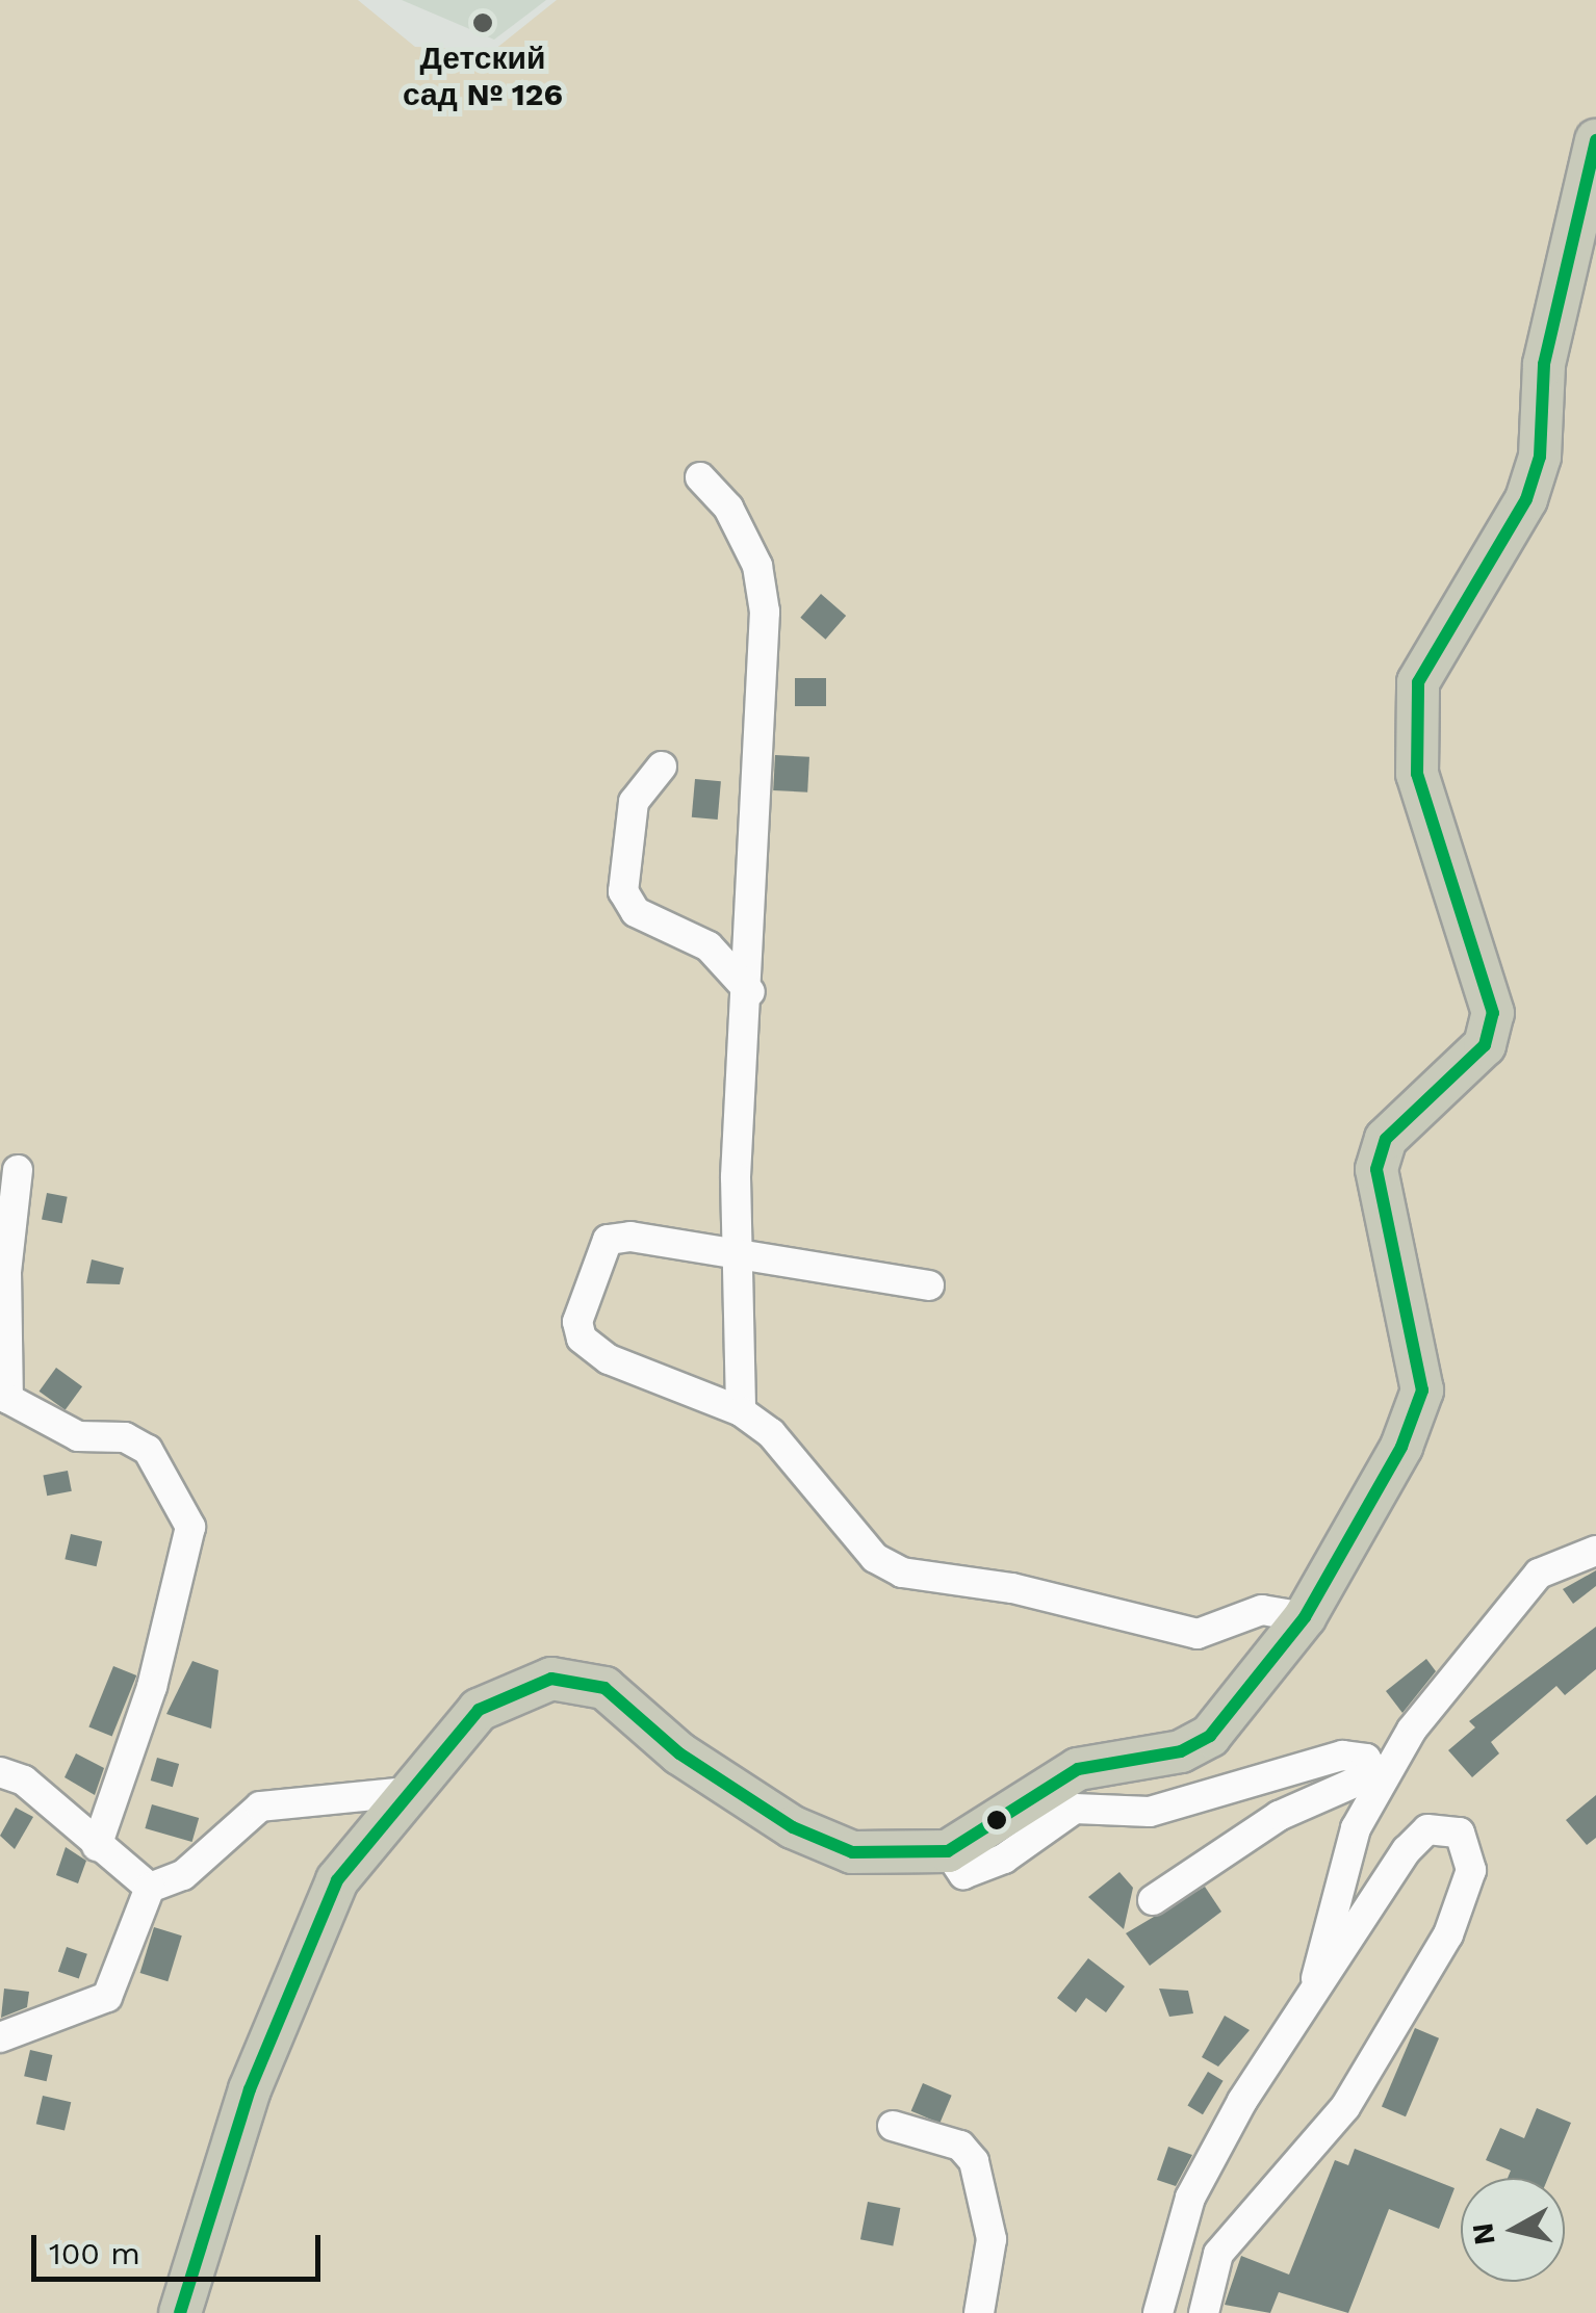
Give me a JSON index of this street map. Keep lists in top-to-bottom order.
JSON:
{
  "places": ["Детский сад № 126"],
  "scale_bar": "100 m",
  "north": "left"
}
